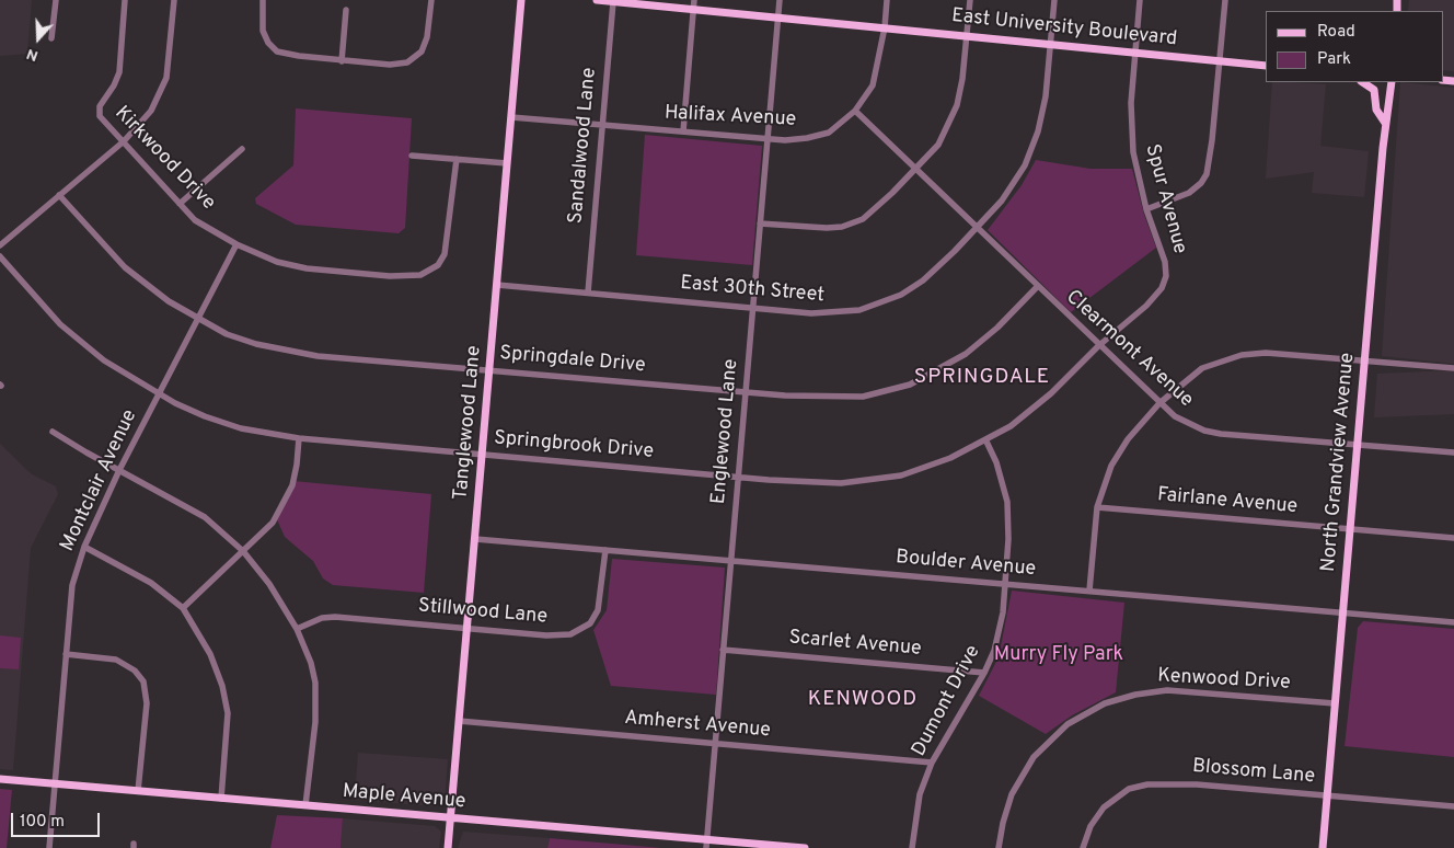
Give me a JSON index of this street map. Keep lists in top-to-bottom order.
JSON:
{
  "streets": {
    "main road": [
      "East University Boulevard",
      "Tanglewood Lane",
      "North Grandview Avenue",
      "Maple Avenue"
    ],
    "street": [
      "Halifax Avenue",
      "Sandalwood Lane",
      "Kirkwood Drive",
      "Spur Avenue",
      "East 30th Street",
      "Clearmont Avenue",
      "Springdale Drive",
      "Englewood Lane",
      "Springbrook Drive",
      "Montclair Avenue",
      "Fairlane Avenue",
      "Boulder Avenue",
      "Stillwood Lane",
      "Scarlet Avenue",
      "Kenwood Drive",
      "Dumont Drive",
      "Amherst Avenue",
      "Blossom Lane"
    ]
  },
  "crossings": [
    ["East University Boulevard", "Halifax Avenue"],
    ["East University Boulevard", "Sandalwood Lane"],
    ["East University Boulevard", "Spur Avenue"],
    ["East University Boulevard", "East 30th Street"],
    ["East University Boulevard", "Englewood Lane"],
    ["Halifax Avenue", "Sandalwood Lane"],
    ["Halifax Avenue", "Clearmont Avenue"],
    ["Halifax Avenue", "Tanglewood Lane"],
    ["Halifax Avenue", "Englewood Lane"],
    ["Sandalwood Lane", "East 30th Street"],
    ["Kirkwood Drive", "Montclair Avenue"],
    ["Spur Avenue", "Clearmont Avenue"],
    ["Spur Avenue", "Springbrook Drive"],
    ["East 30th Street", "Clearmont Avenue"],
    ["East 30th Street", "Tanglewood Lane"],
    ["East 30th Street", "Englewood Lane"],
    ["Clearmont Avenue", "Springdale Drive"],
    ["Clearmont Avenue", "Springbrook Drive"],
    ["Clearmont Avenue", "North Grandview Avenue"],
    ["Springdale Drive", "Tanglewood Lane"],
    ["Springdale Drive", "Englewood Lane"],
    ["Springdale Drive", "Montclair Avenue"],
    ["Tanglewood Lane", "Springbrook Drive"],
    ["Tanglewood Lane", "Boulder Avenue"],
    ["Tanglewood Lane", "Stillwood Lane"],
    ["Tanglewood Lane", "Amherst Avenue"],
    ["Tanglewood Lane", "Maple Avenue"],
    ["Englewood Lane", "Springbrook Drive"],
    ["Englewood Lane", "Boulder Avenue"],
    ["Englewood Lane", "Scarlet Avenue"],
    ["Englewood Lane", "Amherst Avenue"],
    ["Englewood Lane", "Maple Avenue"],
    ["Springbrook Drive", "Montclair Avenue"],
    ["Springbrook Drive", "Dumont Drive"],
    ["North Grandview Avenue", "Fairlane Avenue"],
    ["North Grandview Avenue", "Boulder Avenue"],
    ["North Grandview Avenue", "Kenwood Drive"],
    ["North Grandview Avenue", "Blossom Lane"],
    ["Montclair Avenue", "Maple Avenue"],
    ["Boulder Avenue", "Stillwood Lane"],
    ["Boulder Avenue", "Dumont Drive"],
    ["Scarlet Avenue", "Dumont Drive"],
    ["Dumont Drive", "Amherst Avenue"]
  ],
  "districts": ["SPRINGDALE", "KENWOOD"],
  "parks": ["Murry Fly Park"],
  "legend": ["Road", "Park"],
  "scale_bar": "100 m",
  "north": "bottom"
}
